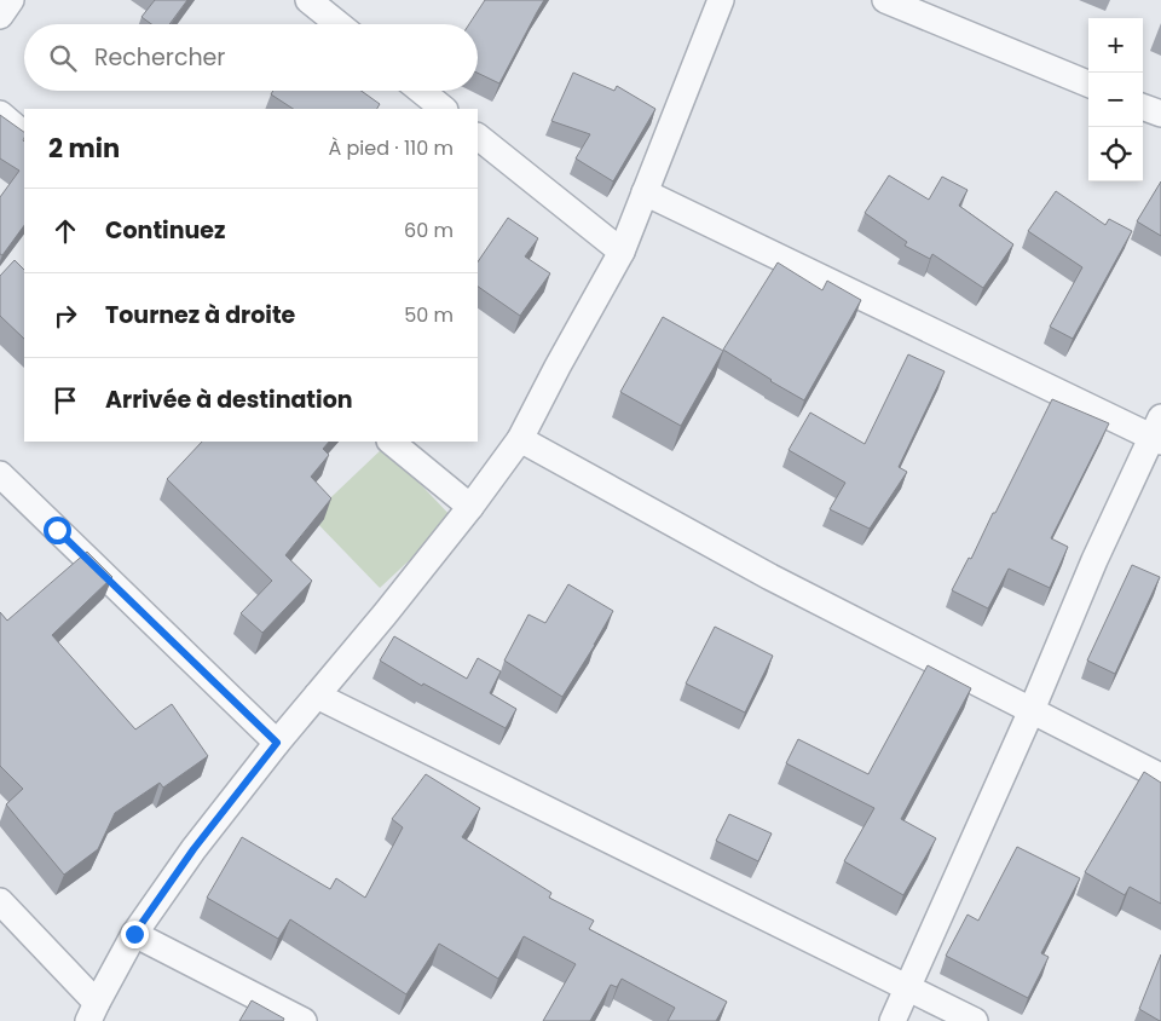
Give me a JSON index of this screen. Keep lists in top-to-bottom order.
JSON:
{
  "page": {
    "map_buttons": ["+", "−"],
    "search": "Rechercher",
    "heading": ["2 min", "À pied · 110 m"],
    "list": [
      ["Continuez", "60 m"],
      ["Tournez à droite", "50 m"],
      "Arrivée à destination"
    ]
  }
}
